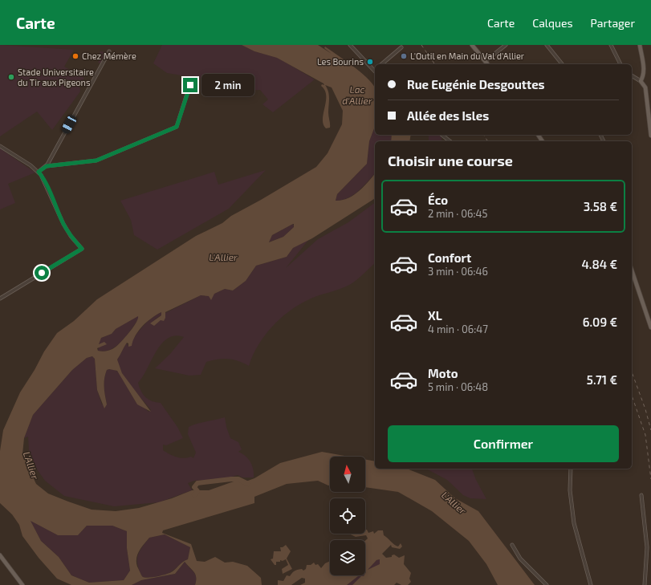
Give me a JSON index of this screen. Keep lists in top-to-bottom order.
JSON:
{
  "water": ["Lac d'Allier", "L'Allier"],
  "places": [
    "Chez Mémère",
    "L'Outil en Main du Val d'Allier",
    "Les Bourins",
    "Stade Universitaire du Tir aux Pigeons"
  ],
  "north": "top",
  "page": {
    "header": "Carte",
    "nav": ["Carte", "Calques", "Partager"],
    "banner": ["Rue Eugénie Desgouttes", "Allée des Isles"],
    "bubble": "2 min",
    "heading": "Choisir une course",
    "list": [
      {
        "name": "Éco",
        "note": "2 min · 06:45",
        "value": "3.58 €"
      },
      {
        "name": "Confort",
        "note": "3 min · 06:46",
        "value": "4.84 €"
      },
      {
        "name": "XL",
        "note": "4 min · 06:47",
        "value": "6.09 €"
      },
      {
        "name": "Moto",
        "note": "5 min · 06:48",
        "value": "5.71 €"
      }
    ],
    "buttons": "Confirmer"
  }
}
